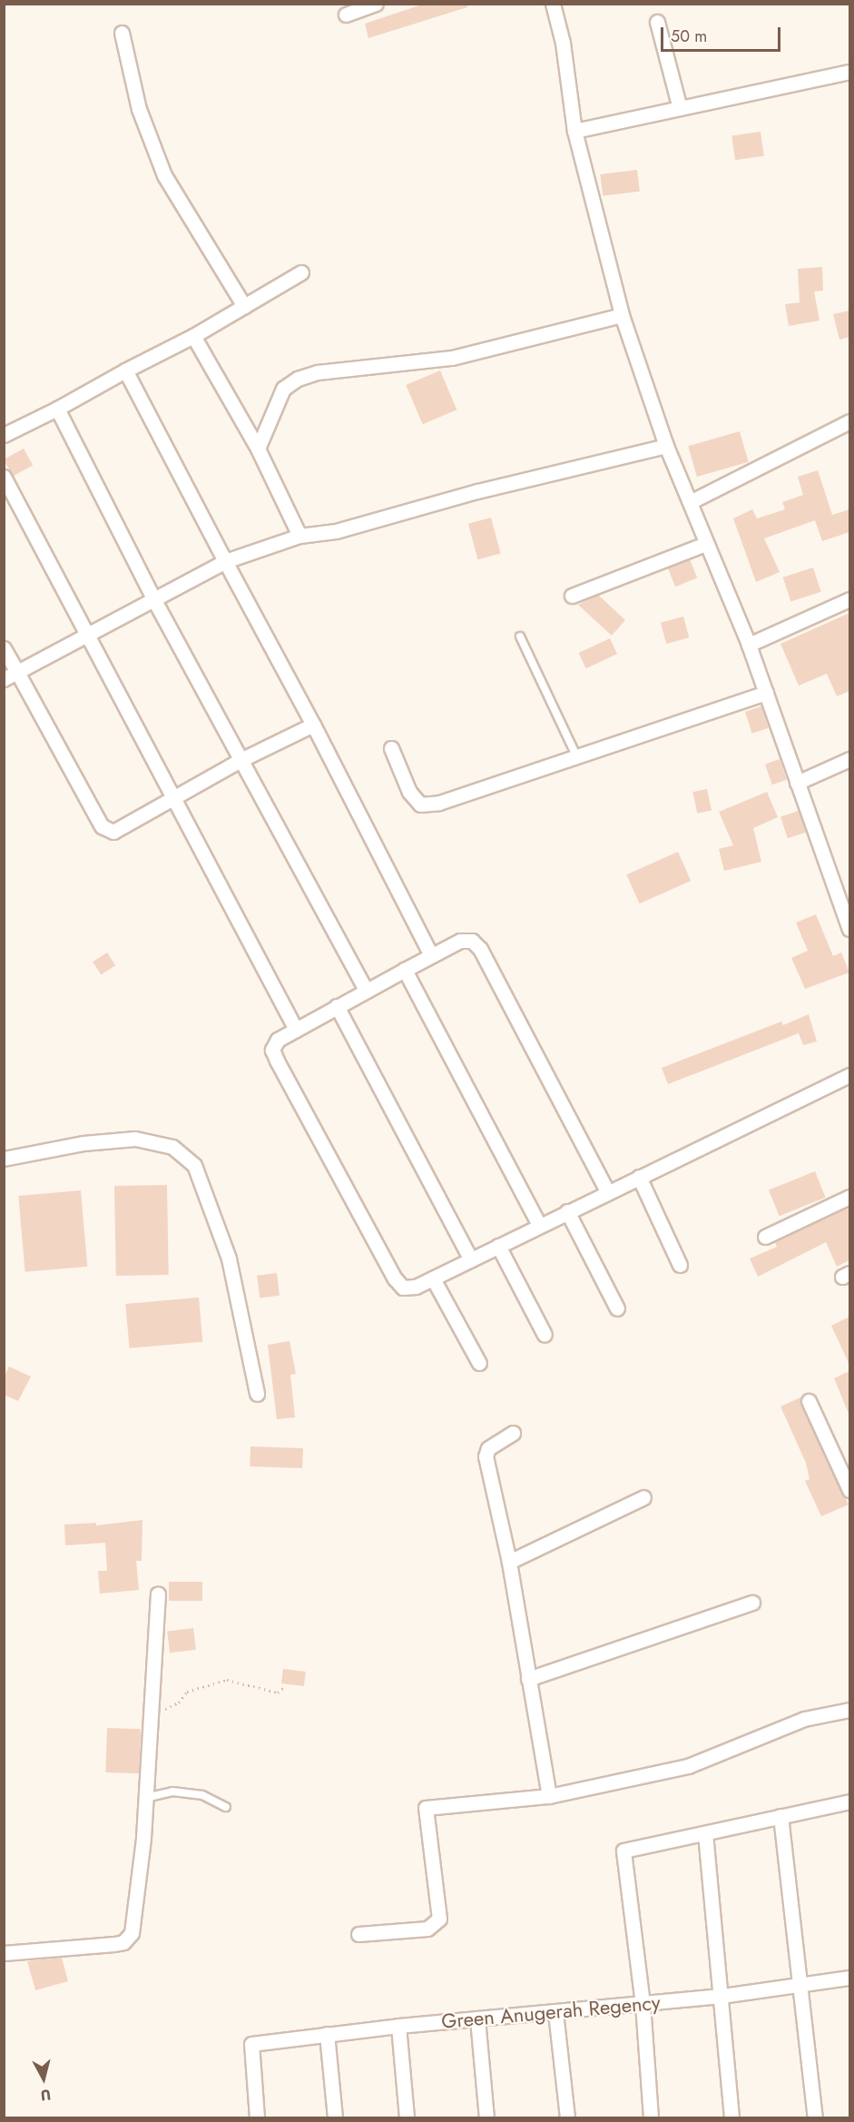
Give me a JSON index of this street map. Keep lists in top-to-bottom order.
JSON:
{
  "streets": {
    "street": ["Green Anugerah Regency"]
  },
  "scale_bar": "50 m",
  "north": "bottom"
}
